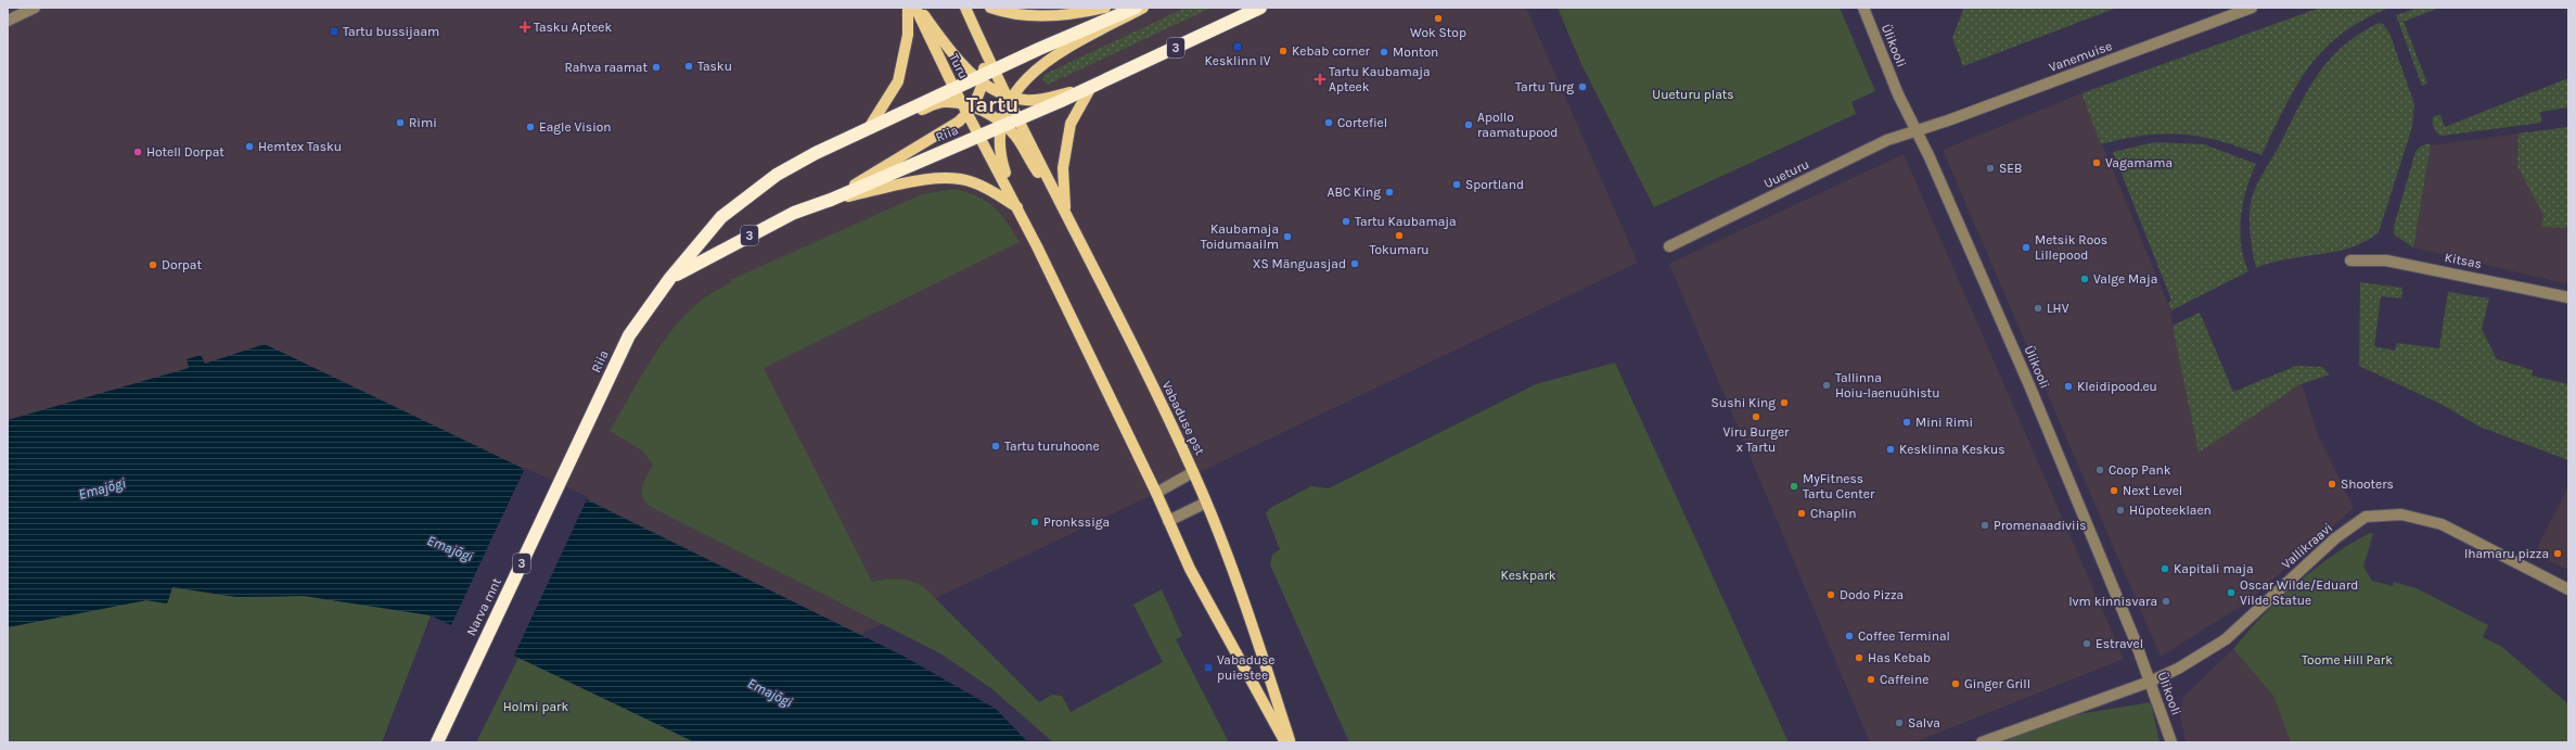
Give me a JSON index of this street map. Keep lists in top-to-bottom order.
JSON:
{
  "streets": {
    "highway": ["3", "Riia", "Narva mnt"],
    "main road": ["Turu", "Vabaduse pst"],
    "street": [
      "Ülikooli",
      "Vanemuise",
      "Uueturu",
      "Kitsas",
      "Vallikraavi"
    ]
  },
  "crossings": [
    ["Ülikooli", "Vanemuise"],
    ["Ülikooli", "Uueturu"],
    ["Ülikooli", "Vallikraavi"],
    ["Vanemuise", "Uueturu"],
    ["Turu", "Riia"],
    ["Riia", "Vabaduse pst"],
    ["Riia", "Narva mnt"]
  ],
  "districts": ["Tartu"],
  "water": ["Emajõgi"],
  "parks": [
    "Uueturu plats",
    "Keskpark",
    "Toome Hill Park",
    "Holmi park"
  ],
  "places": {
    "other": [
      "Wok Stop",
      "Kebab corner",
      "Monton",
      "Tasku",
      "Rahva raamat",
      "Tartu Turg",
      "Rimi",
      "Cortefiel",
      "Apollo raamatupood",
      "Eagle Vision",
      "Hemtex Tasku",
      "Hotell Dorpat",
      "Vagamama",
      "SEB",
      "Sportland",
      "ABC King",
      "Tartu Kaubamaja",
      "Tokumaru",
      "Kaubamaja Toidumaailm",
      "Metsik Roos Lillepood",
      "XS Mänguasjad",
      "Dorpat",
      "Valge Maja",
      "LHV",
      "Tallinna Hoiu-laenuühistu",
      "Kleidipood.eu",
      "Sushi King",
      "Viru Burger x Tartu",
      "Mini Rimi",
      "Tartu turuhoone",
      "Kesklinna Keskus",
      "Coop Pank",
      "Shooters",
      "MyFitness Tartu Center",
      "Next Level",
      "Hüpoteeklaen",
      "Chaplin",
      "Pronkssiga",
      "Promenaadiviis",
      "Ihamaru pizza",
      "Kapitali maja",
      "Oscar Wilde/Eduard Vilde Statue",
      "Dodo Pizza",
      "lvm kinnisvara",
      "Coffee Terminal",
      "Estravel",
      "Has Kebab",
      "Caffeine",
      "Ginger Grill",
      "Salva"
    ],
    "health": ["Tasku Apteek", "Tartu Kaubamaja Apteek"],
    "transit": ["Tartu bussijaam", "Kesklinn IV", "Vabaduse puiestee"]
  }
}
